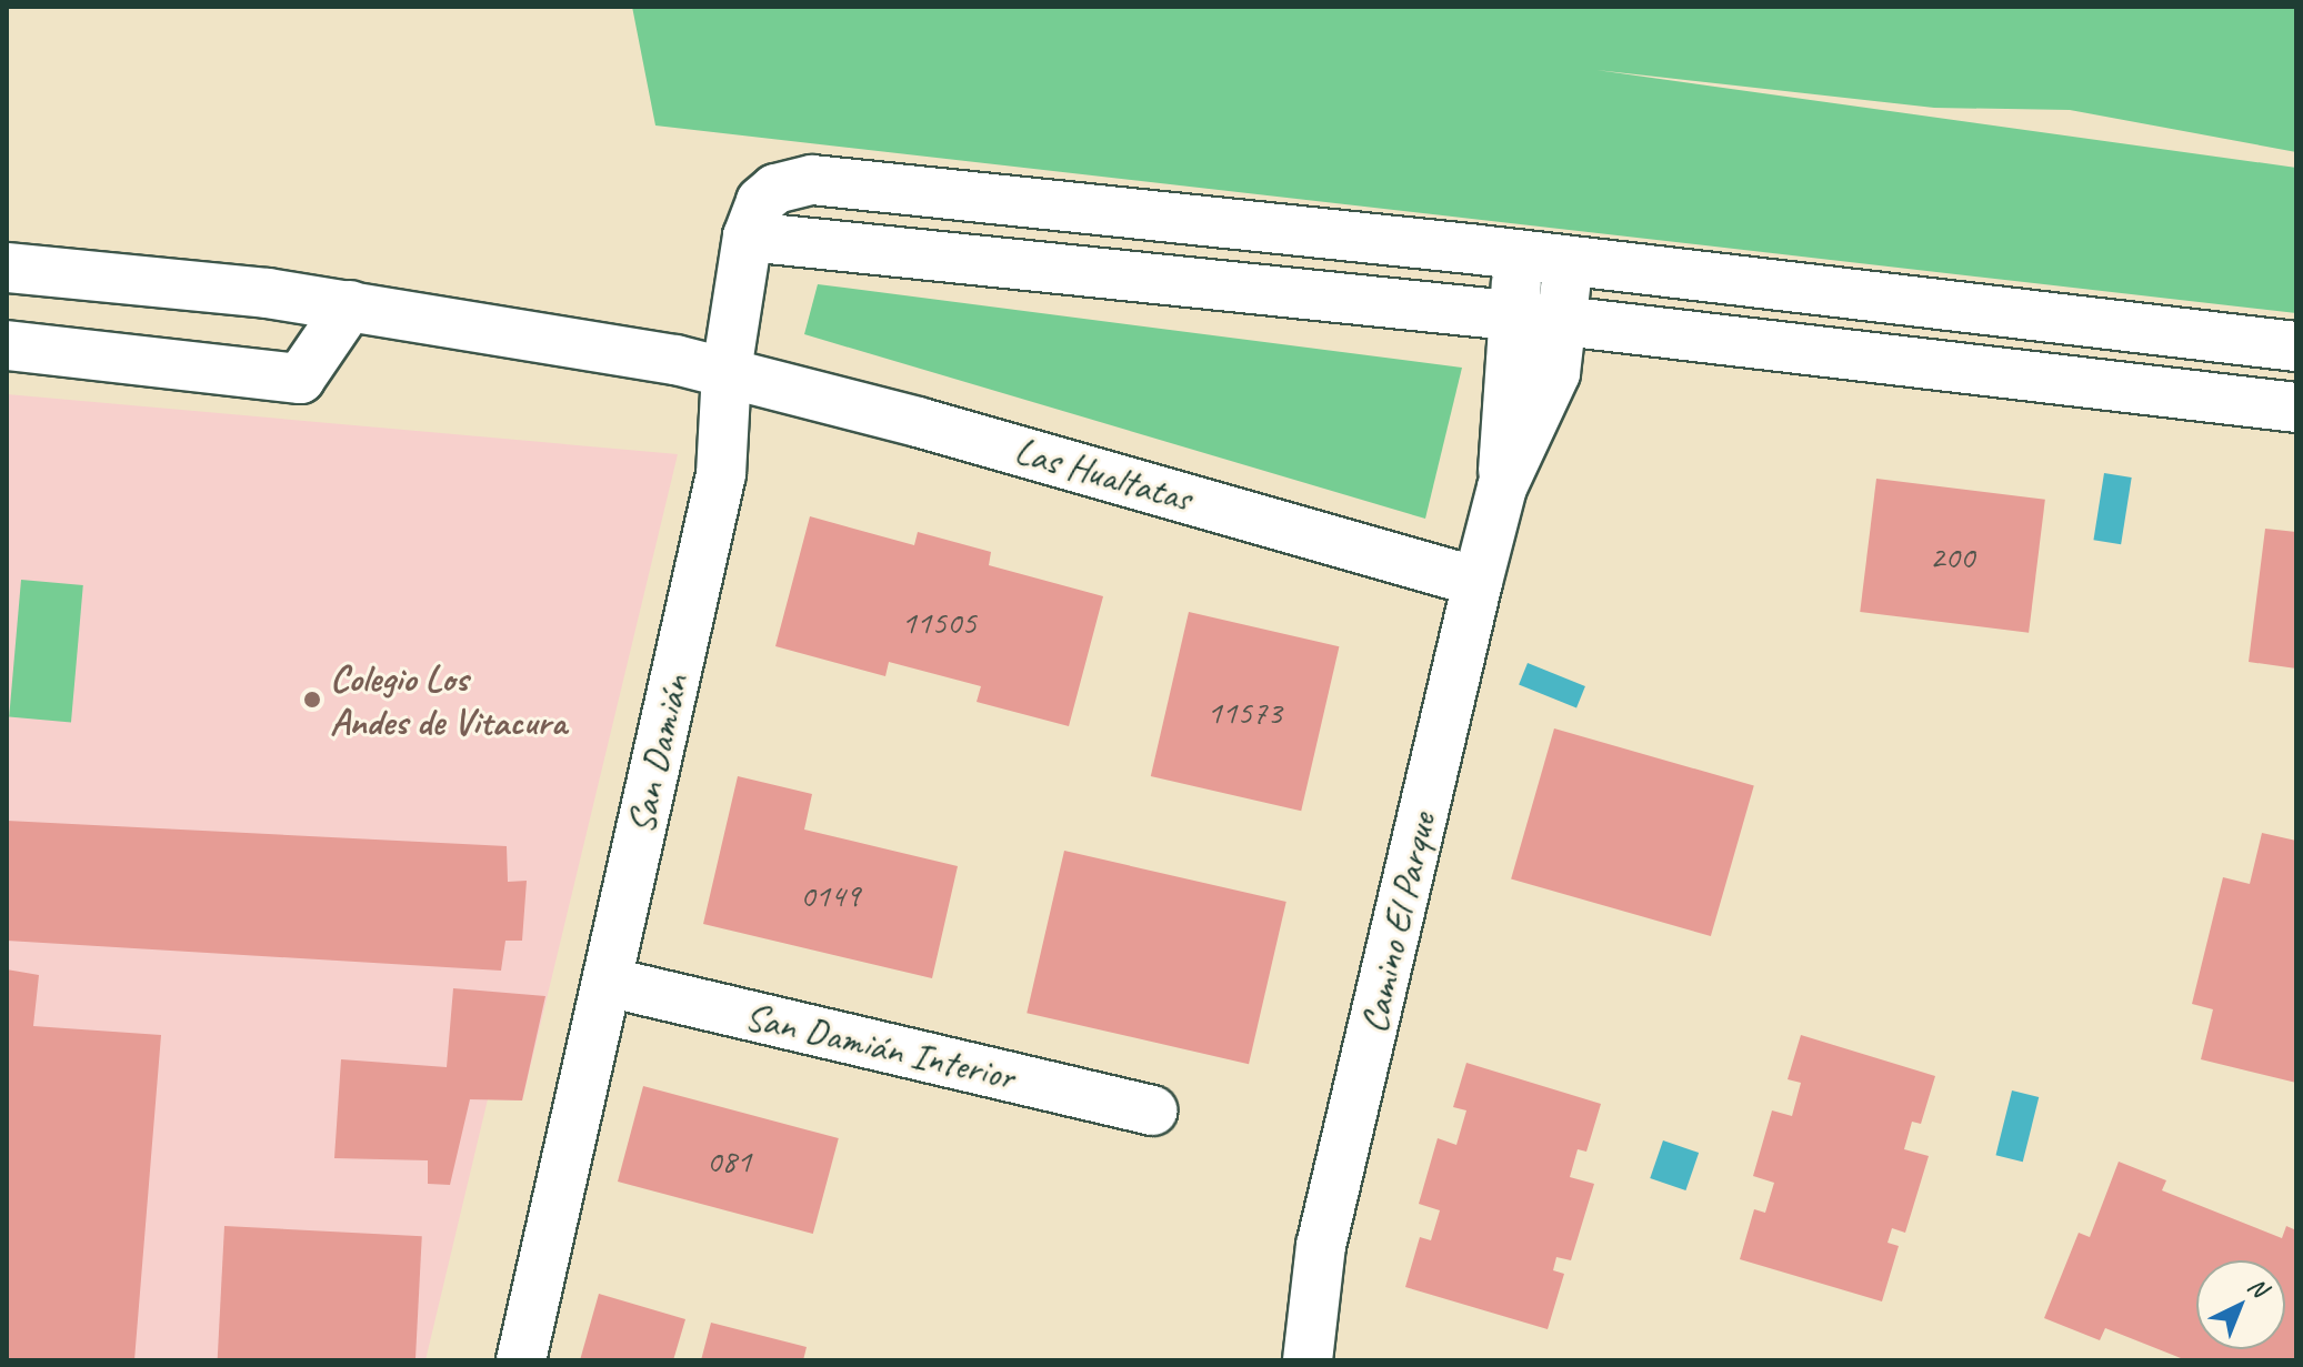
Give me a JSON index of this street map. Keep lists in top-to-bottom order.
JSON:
{
  "streets": {
    "street": [
      "Las Hualtatas",
      "San Damián",
      "Camino El Parque",
      "San Damián Interior"
    ]
  },
  "crossings": [
    ["Las Hualtatas", "San Damián"],
    ["Las Hualtatas", "Camino El Parque"],
    ["San Damián", "Camino El Parque"],
    ["San Damián", "San Damián Interior"]
  ],
  "places": ["Colegio Los Andes de Vitacura"],
  "house_numbers": [
    "200",
    "11505",
    "11573",
    "0149",
    "081"
  ],
  "north": "top right"
}
